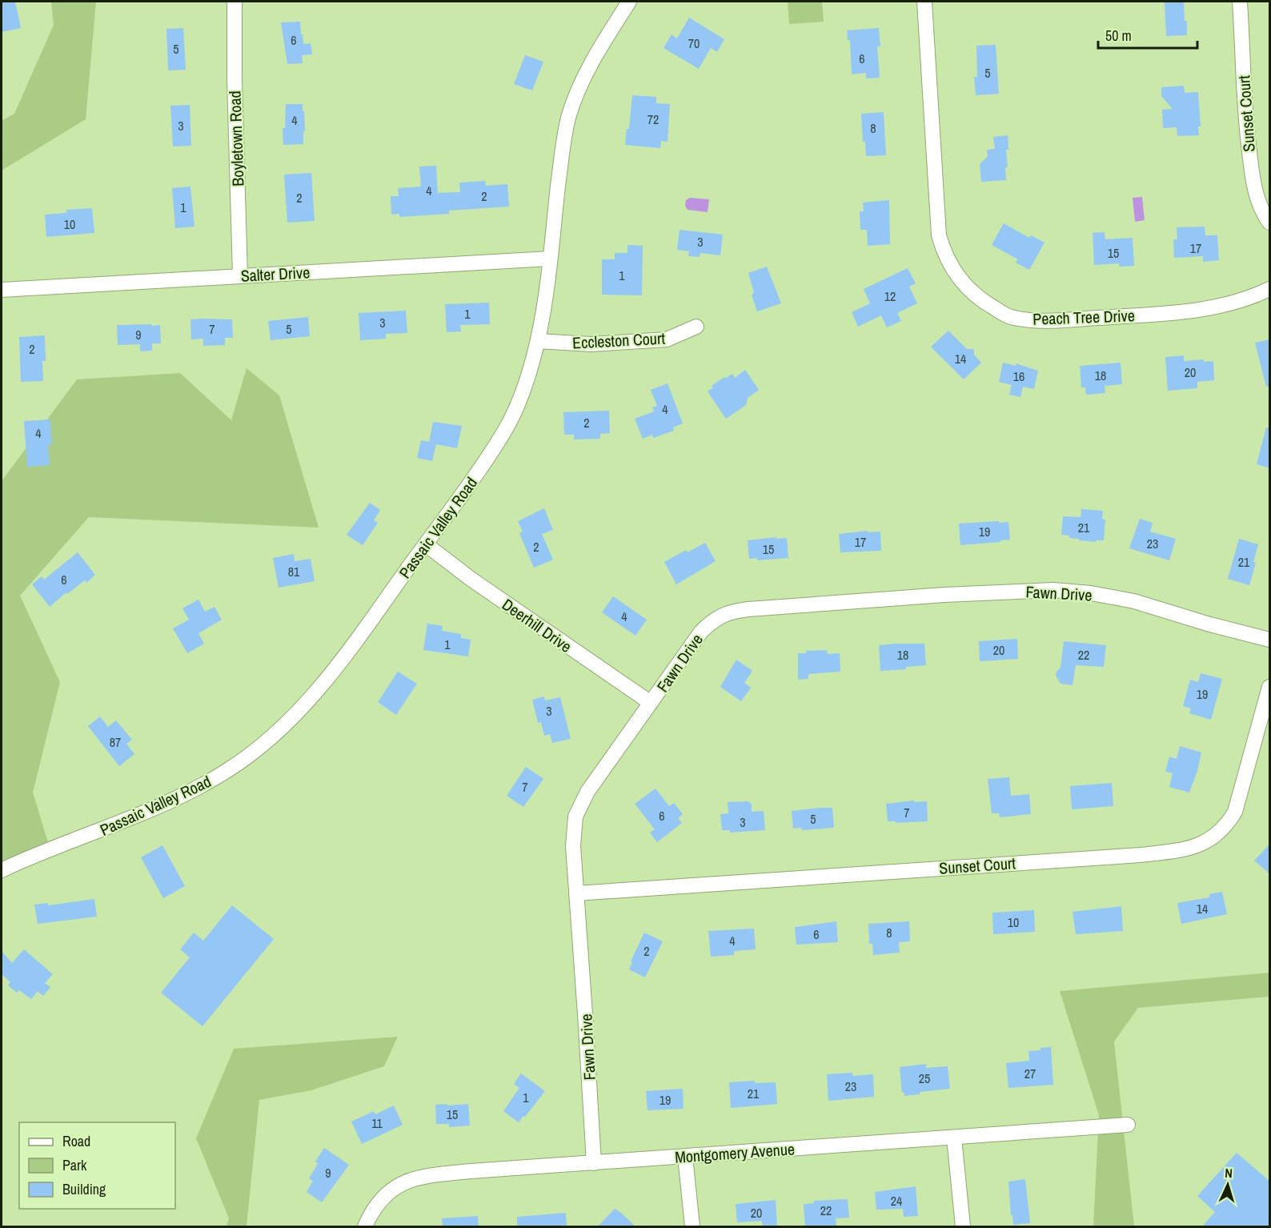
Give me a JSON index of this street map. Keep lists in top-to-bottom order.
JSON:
{
  "streets": {
    "street": [
      "Sunset Court",
      "Boyletown Road",
      "Salter Drive",
      "Peach Tree Drive",
      "Eccleston Court",
      "Passaic Valley Road",
      "Fawn Drive",
      "Deerhill Drive",
      "Montgomery Avenue"
    ]
  },
  "crossings": [
    ["Sunset Court", "Fawn Drive"],
    ["Boyletown Road", "Salter Drive"],
    ["Salter Drive", "Passaic Valley Road"],
    ["Eccleston Court", "Passaic Valley Road"],
    ["Passaic Valley Road", "Deerhill Drive"],
    ["Fawn Drive", "Deerhill Drive"],
    ["Fawn Drive", "Montgomery Avenue"]
  ],
  "house_numbers": [
    "6",
    "70",
    "5",
    "6",
    "5",
    "72",
    "4",
    "3",
    "8",
    "4",
    "2",
    "2",
    "1",
    "10",
    "3",
    "17",
    "15",
    "1",
    "12",
    "1",
    "3",
    "7",
    "5",
    "9",
    "2",
    "14",
    "20",
    "18",
    "16",
    "4",
    "2",
    "4",
    "21",
    "19",
    "17",
    "23",
    "2",
    "15",
    "21",
    "81",
    "6",
    "4",
    "1",
    "20",
    "18",
    "22",
    "19",
    "3",
    "87",
    "7",
    "7",
    "6",
    "5",
    "3",
    "14",
    "10",
    "8",
    "6",
    "4",
    "2",
    "27",
    "25",
    "23",
    "21",
    "1",
    "19",
    "15",
    "11",
    "9",
    "24",
    "22",
    "20"
  ],
  "legend": ["Road", "Park", "Building"],
  "scale_bar": "50 m",
  "north": "top"
}
